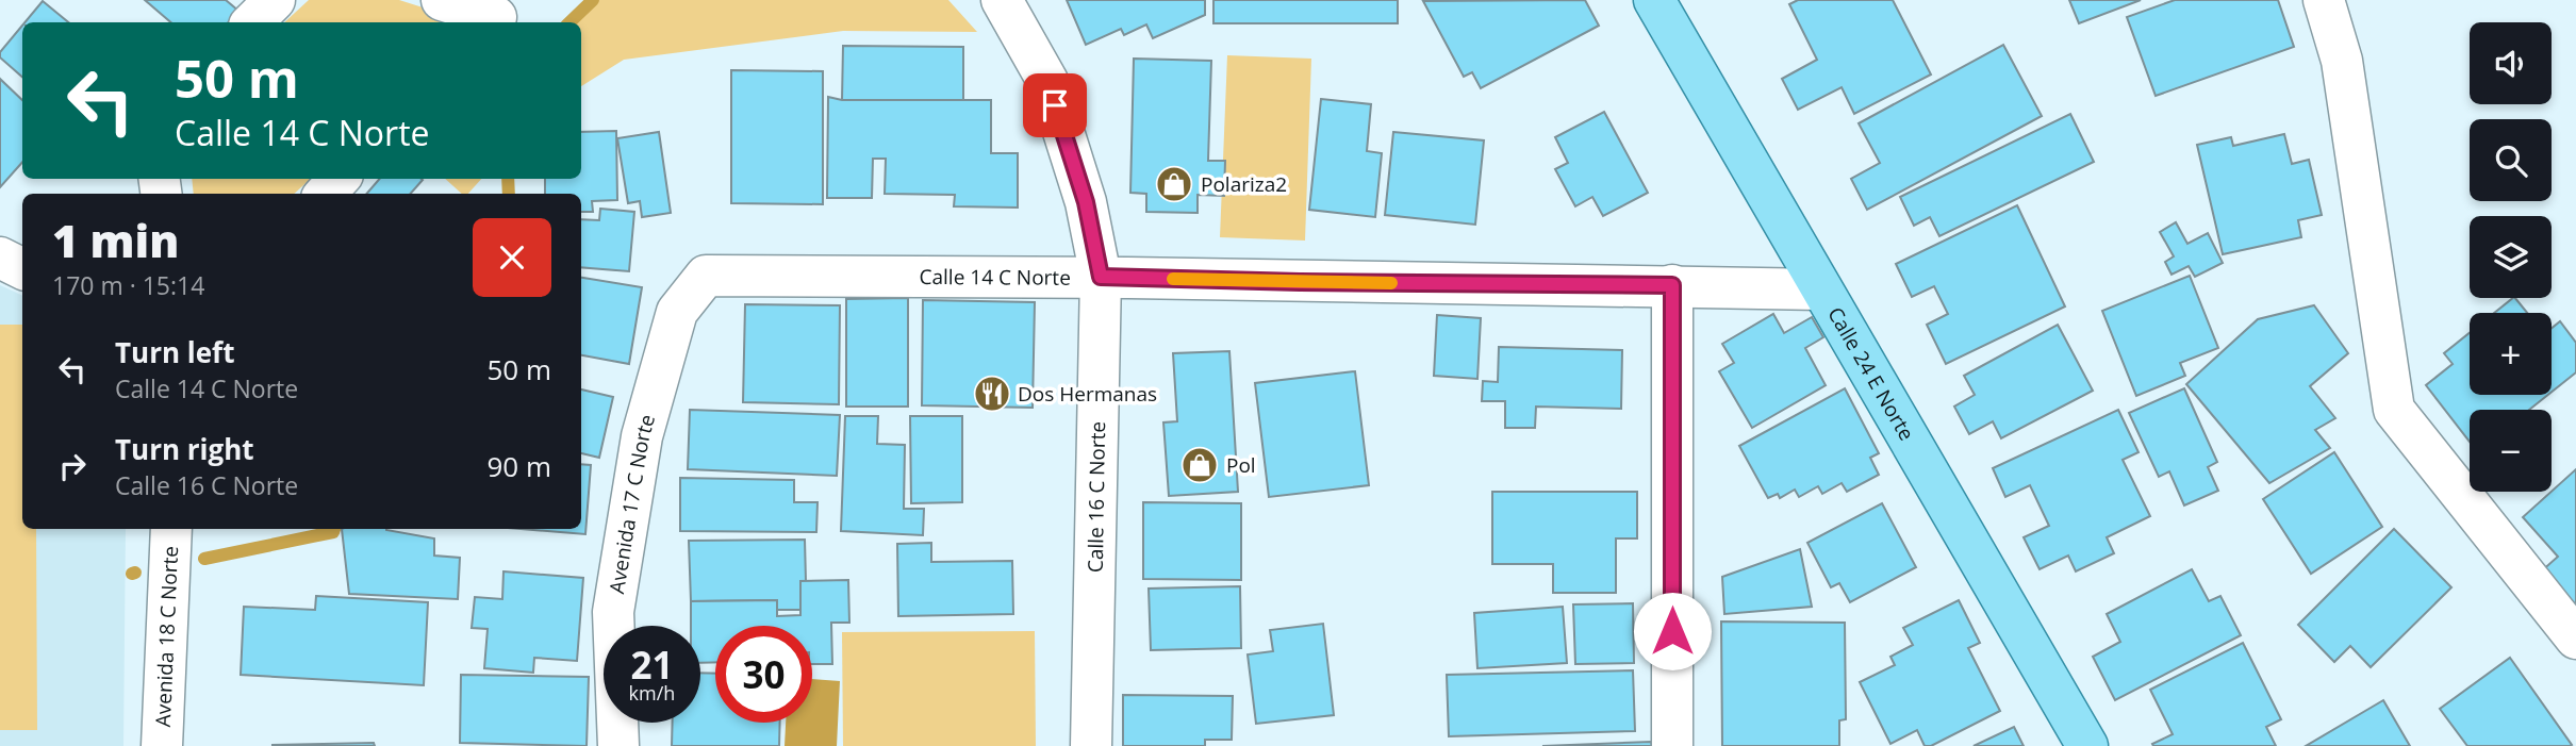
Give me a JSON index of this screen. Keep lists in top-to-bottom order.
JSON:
{
  "streets": {
    "main road": ["Calle 24 E Norte"],
    "street": [
      "Calle 14 C Norte",
      "Calle 16 C Norte",
      "Avenida 17 C Norte",
      "Avenida 18 C Norte"
    ]
  },
  "crossings": [
    ["Calle 14 C Norte", "Calle 24 E Norte"],
    ["Calle 14 C Norte", "Calle 16 C Norte"],
    ["Calle 14 C Norte", "Avenida 17 C Norte"]
  ],
  "places": {
    "shop": ["Polariza2", "Pol"],
    "restaurant": ["Dos Hermanas"]
  },
  "page": {
    "map_buttons": ["+", "−"],
    "turn": ["50 m", "Calle 14 C Norte"],
    "heading": ["1 min", "170 m · 15:14"],
    "list": [
      {
        "name": "Turn left",
        "note": "Calle 14 C Norte",
        "value": "50 m"
      },
      {
        "name": "Turn right",
        "note": "Calle 16 C Norte",
        "value": "90 m"
      }
    ],
    "speed": "21 km/h",
    "limit": "30"
  }
}
